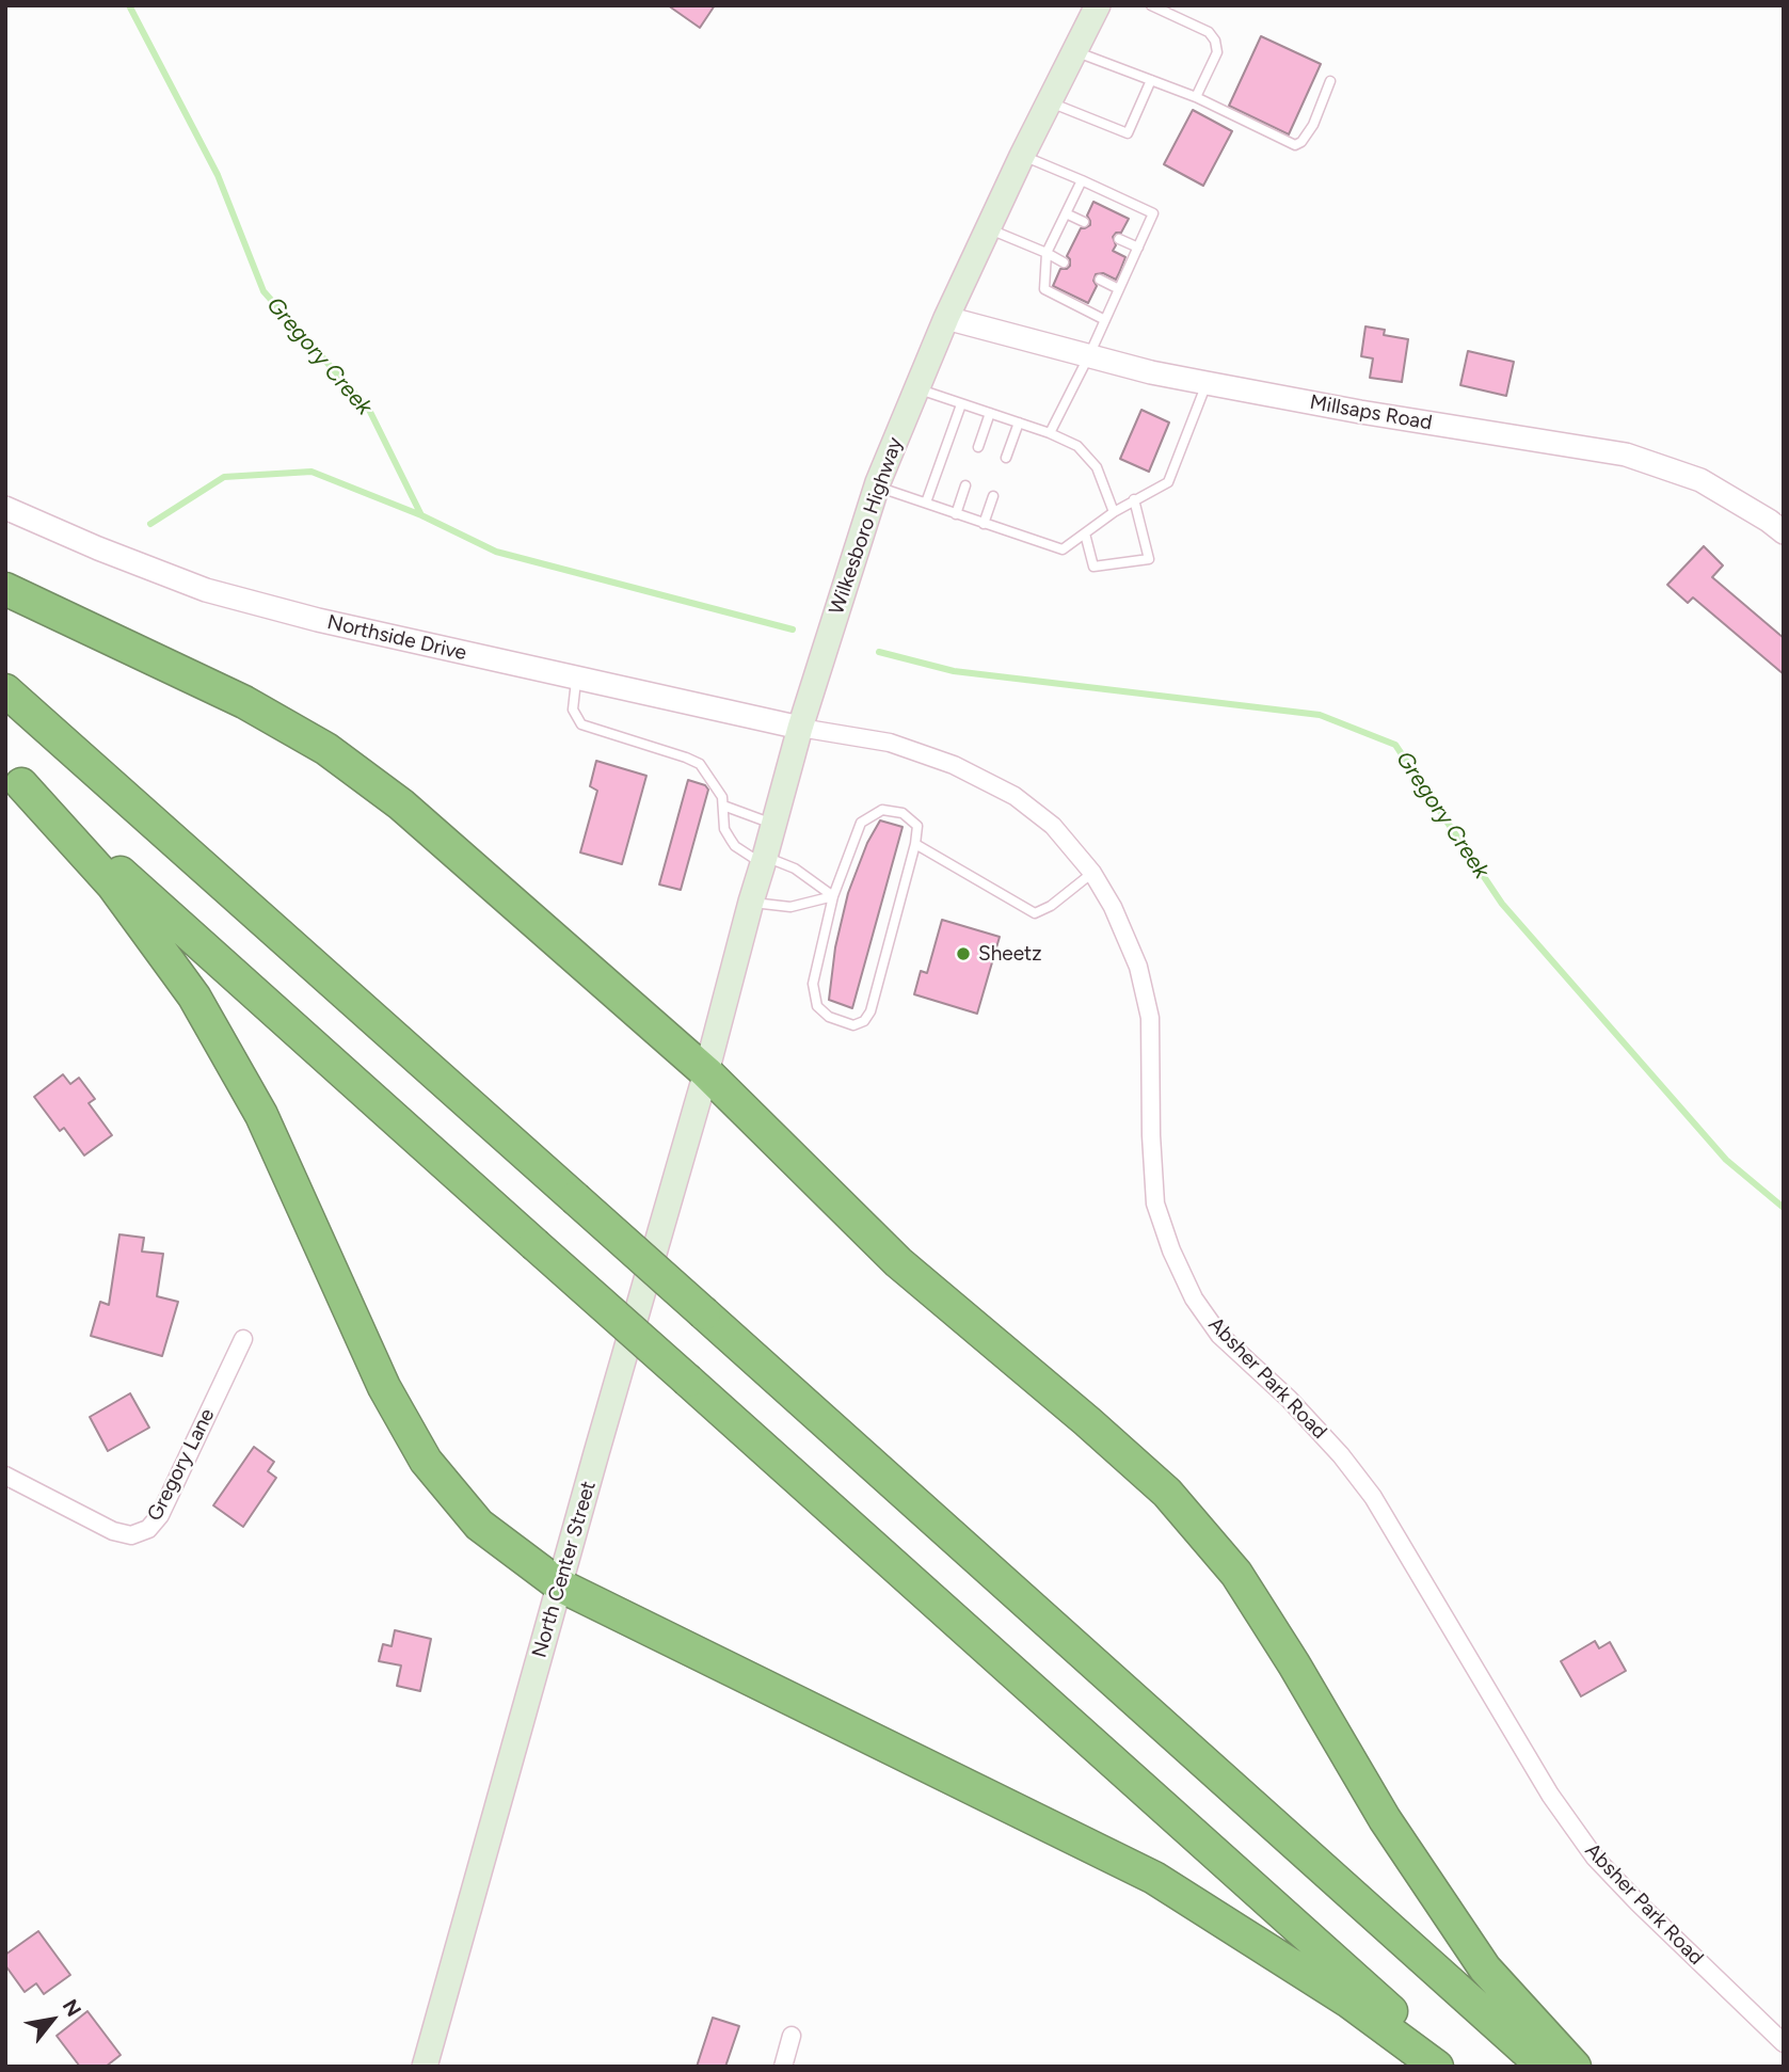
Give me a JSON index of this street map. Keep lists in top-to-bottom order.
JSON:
{
  "streets": {
    "main road": ["Wilkesboro Highway", "North Center Street"],
    "street": [
      "Millsaps Road",
      "Northside Drive",
      "Absher Park Road",
      "Gregory Lane"
    ]
  },
  "crossings": [
    ["Millsaps Road", "Wilkesboro Highway"],
    ["Wilkesboro Highway", "Northside Drive"],
    ["Wilkesboro Highway", "Absher Park Road"],
    ["Wilkesboro Highway", "North Center Street"],
    ["Northside Drive", "Absher Park Road"]
  ],
  "water": ["Gregory Creek"],
  "places": ["Sheetz"],
  "north": "top right"
}
